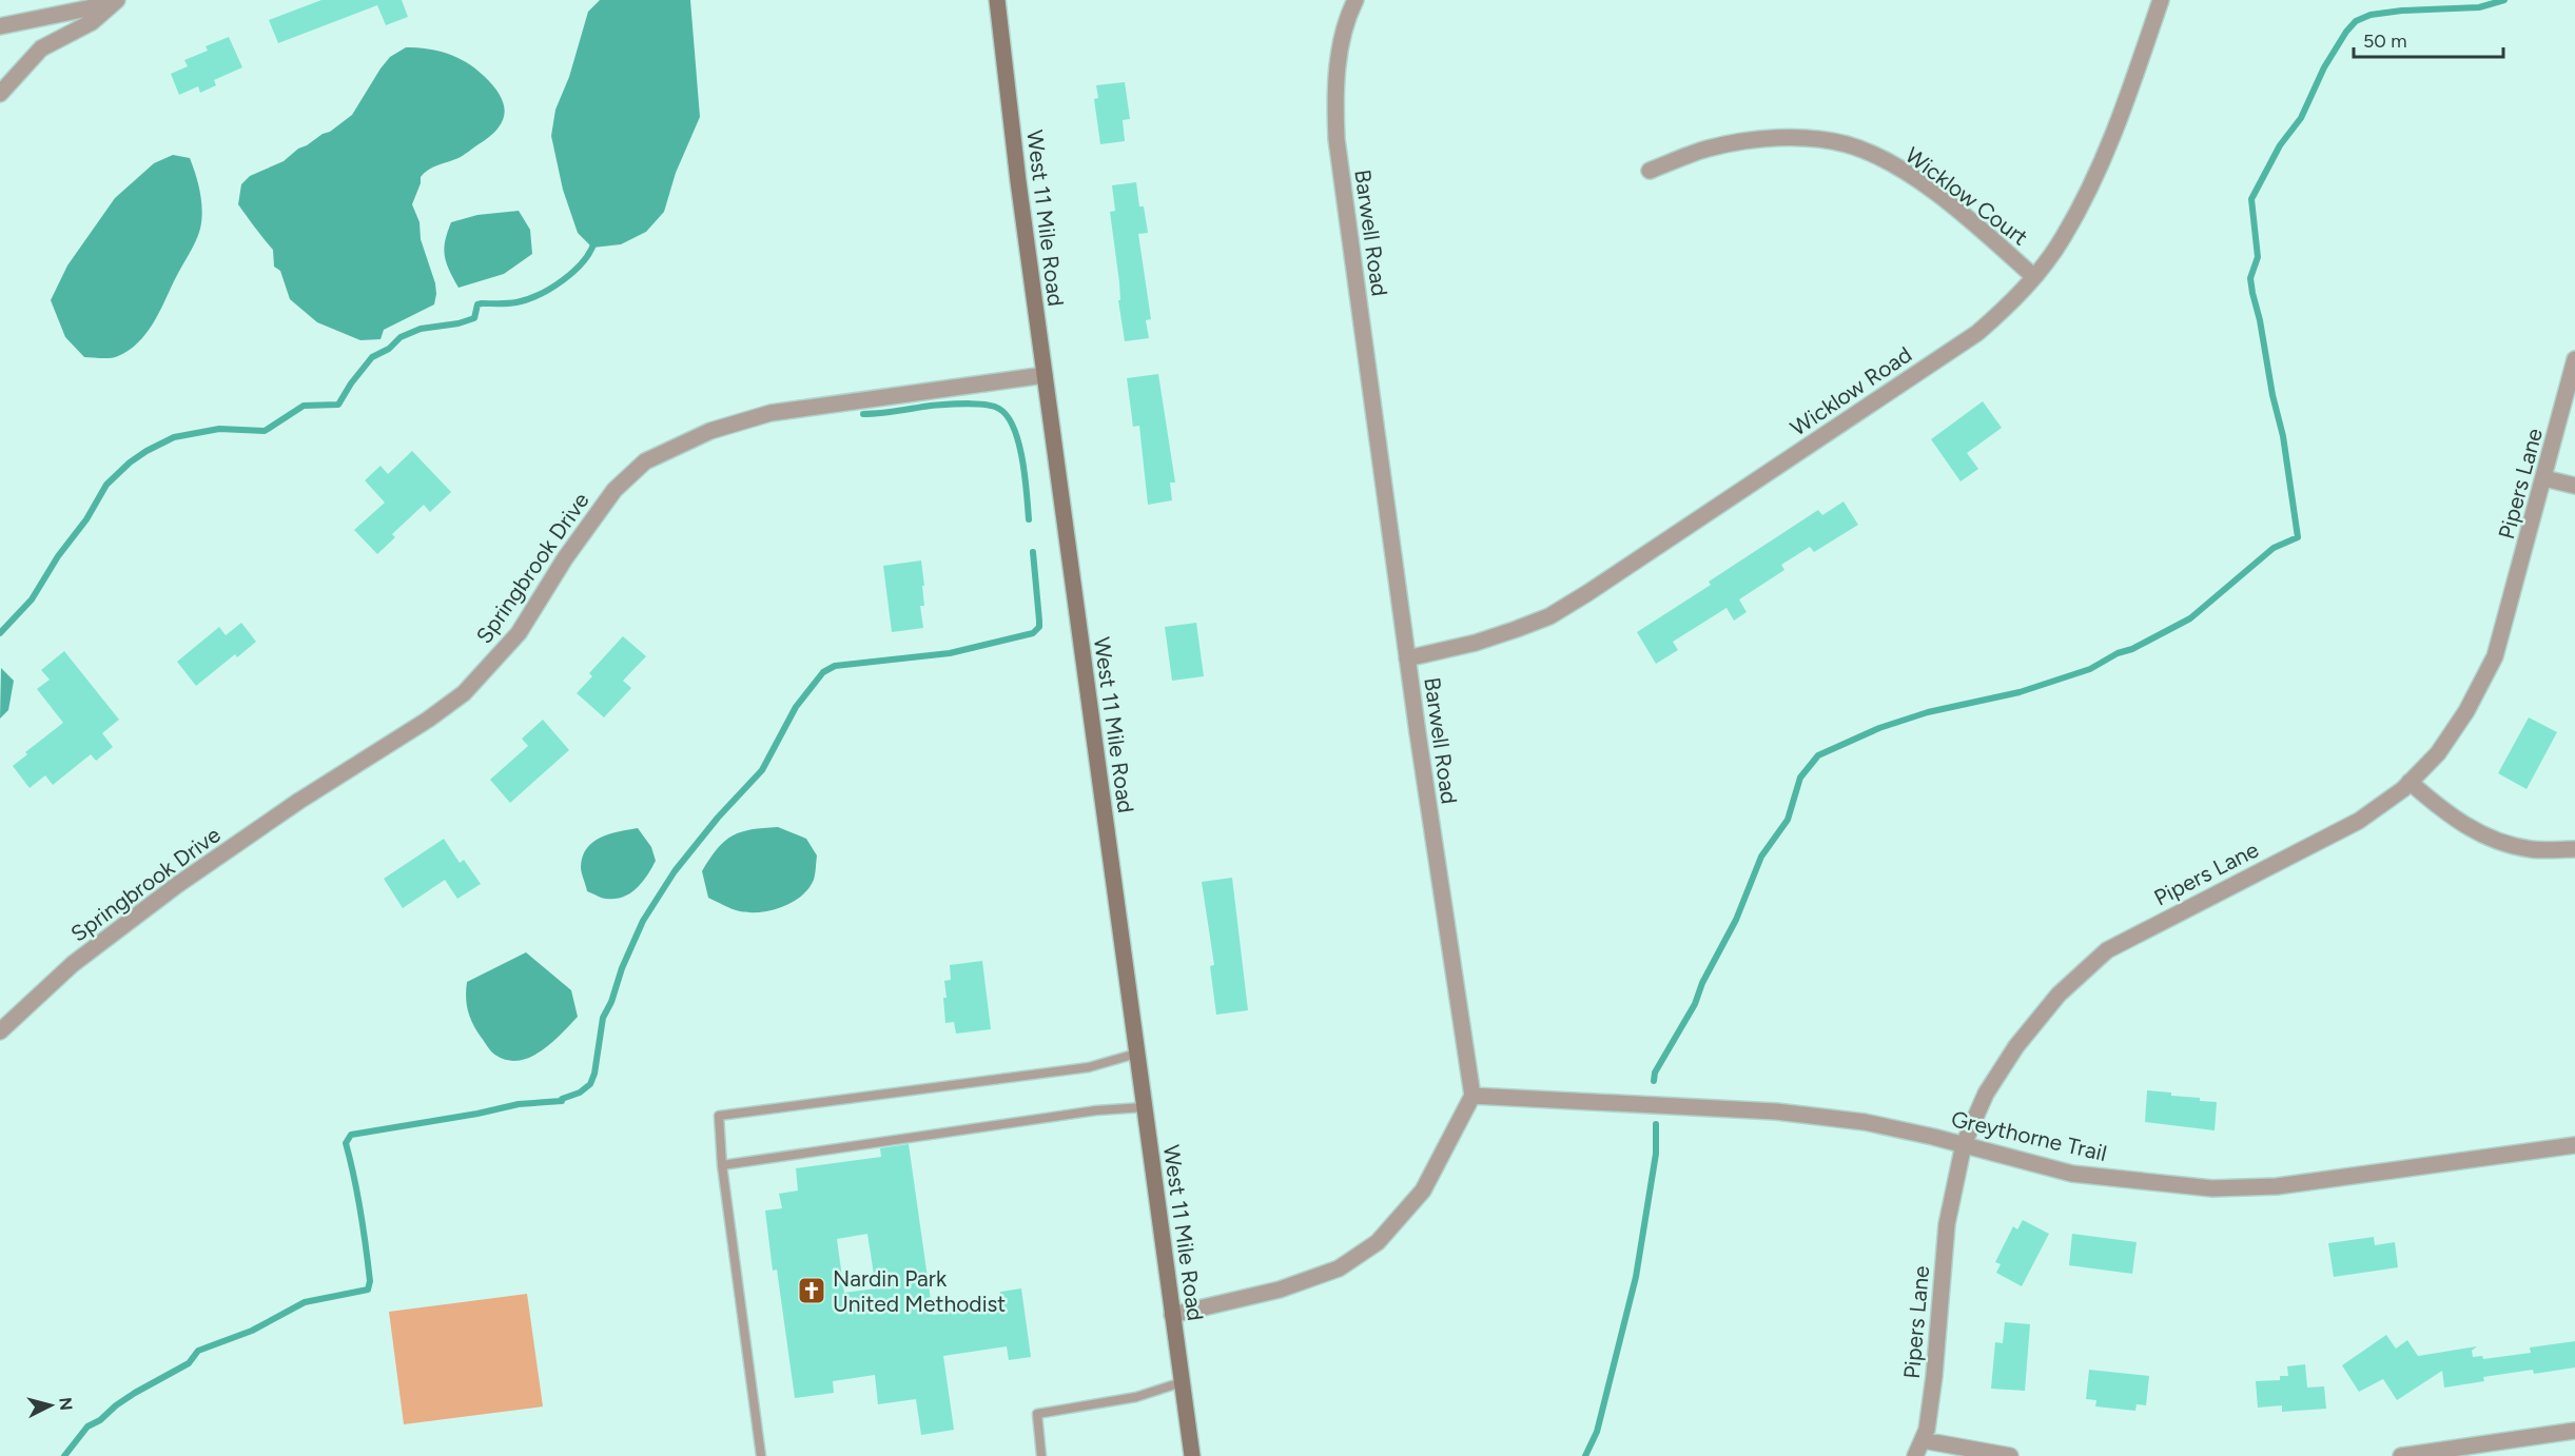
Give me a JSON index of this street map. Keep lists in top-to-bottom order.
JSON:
{
  "streets": {
    "street": [
      "Wicklow Court",
      "West 11 Mile Road",
      "Barwell Road",
      "Wicklow Road",
      "Pipers Lane",
      "Springbrook Drive",
      "Greythorne Trail"
    ]
  },
  "crossings": [
    ["Wicklow Court", "Wicklow Road"],
    ["West 11 Mile Road", "Springbrook Drive"],
    ["Barwell Road", "Wicklow Road"],
    ["Barwell Road", "Greythorne Trail"],
    ["Pipers Lane", "Greythorne Trail"]
  ],
  "places": {
    "church": ["Nardin Park United Methodist"]
  },
  "scale_bar": "50 m",
  "north": "right"
}
